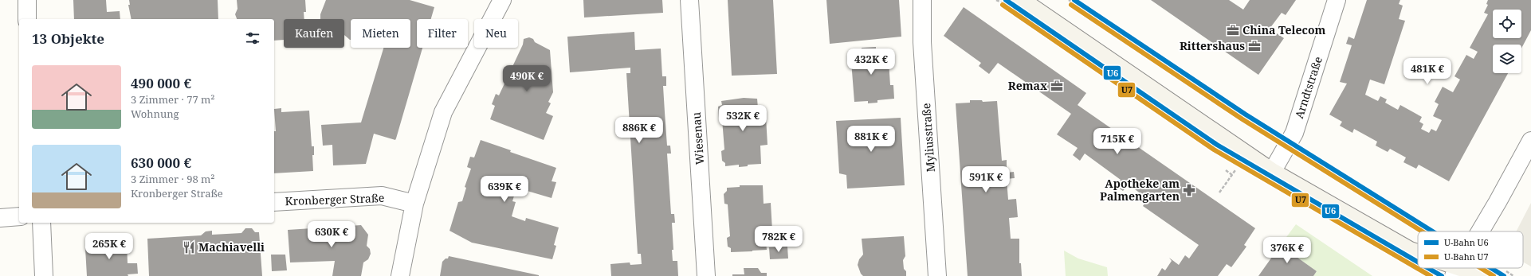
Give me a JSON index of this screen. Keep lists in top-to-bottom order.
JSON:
{
  "streets": {
    "street": [
      "Arndtstraße",
      "Myliusstraße",
      "Wiesenau",
      "Kronberger Straße"
    ]
  },
  "places": {
    "office": ["China Telecom", "Rittershaus", "Remax"],
    "pharmacy": ["Apotheke am Palmengarten"],
    "restaurant": ["Machiavelli"]
  },
  "lines": ["metro line U6", "metro line U7"],
  "legend": ["U-Bahn U6", "U-Bahn U7"],
  "page": {
    "chip": [
      "Kaufen",
      "Mieten",
      "Filter",
      "Neu"
    ],
    "heading": "13 Objekte",
    "price": [
      "432K €",
      "481K €",
      "490K €",
      "532K €",
      "886K €",
      "881K €",
      "715K €",
      "591K €",
      "639K €",
      "630K €",
      "782K €",
      "265K €",
      "376K €"
    ],
    "list": [
      {
        "name": "490 000 €",
        "note": "3 Zimmer · 77 m² · Wohnung"
      },
      {
        "name": "630 000 €",
        "note": "3 Zimmer · 98 m² · Kronberger Straße"
      }
    ]
  }
}
